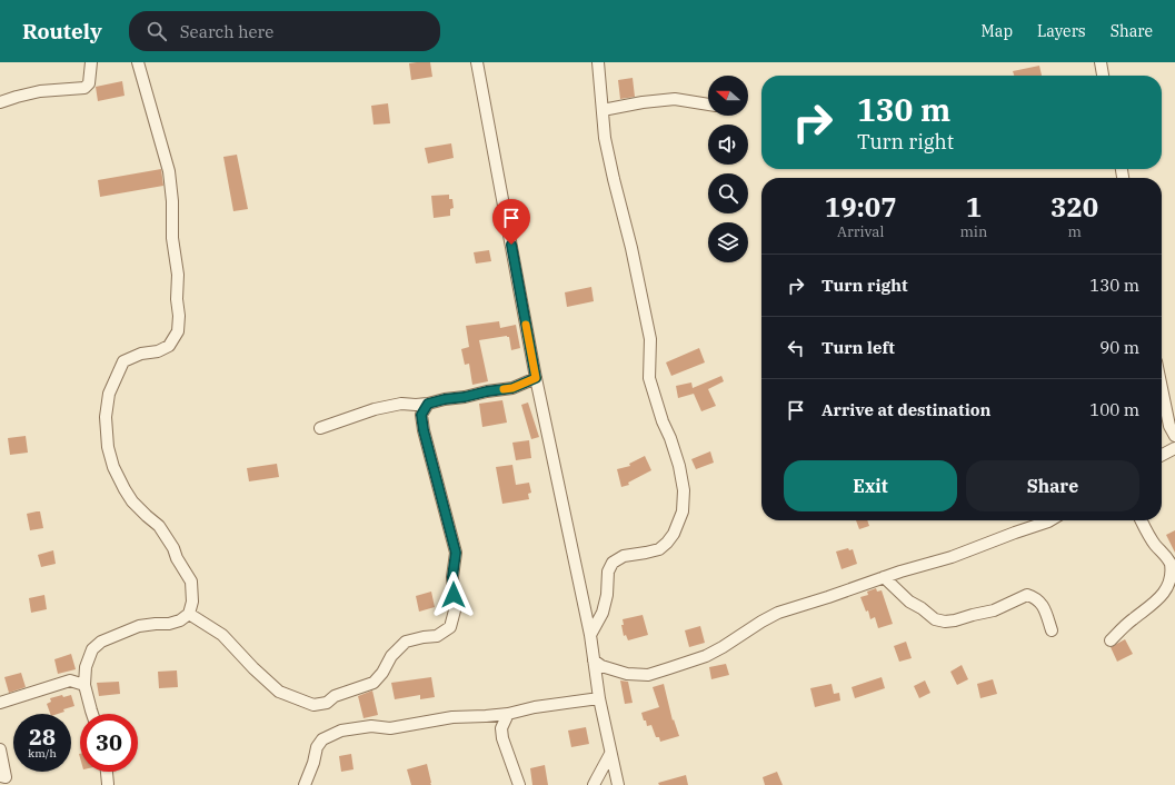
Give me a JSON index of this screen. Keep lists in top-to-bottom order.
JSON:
{
  "north": "left",
  "page": {
    "header": "Routely",
    "search": "Search here",
    "nav": ["Map", "Layers", "Share"],
    "turn": ["130 m", "Turn right"],
    "eta": [
      "19:07",
      "Arrival",
      "1",
      "min",
      "320",
      "m"
    ],
    "list": [
      {
        "name": "Turn right",
        "value": "130 m"
      },
      {
        "name": "Turn left",
        "value": "90 m"
      },
      {
        "name": "Arrive at destination",
        "value": "100 m"
      }
    ],
    "buttons": ["Exit", "Share"],
    "speed": "28 km/h",
    "limit": "30"
  }
}
